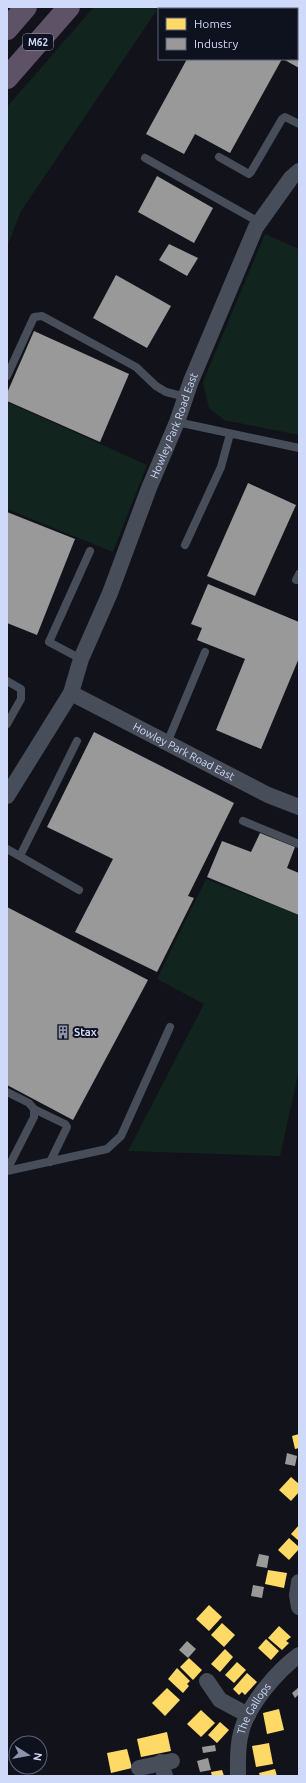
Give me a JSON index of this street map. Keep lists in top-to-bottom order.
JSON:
{
  "streets": {
    "highway": ["M62"],
    "street": ["Howley Park Road East", "The Gallops"]
  },
  "places": {
    "building": ["Stax"]
  },
  "legend": ["Homes", "Industry"],
  "north": "right"
}
